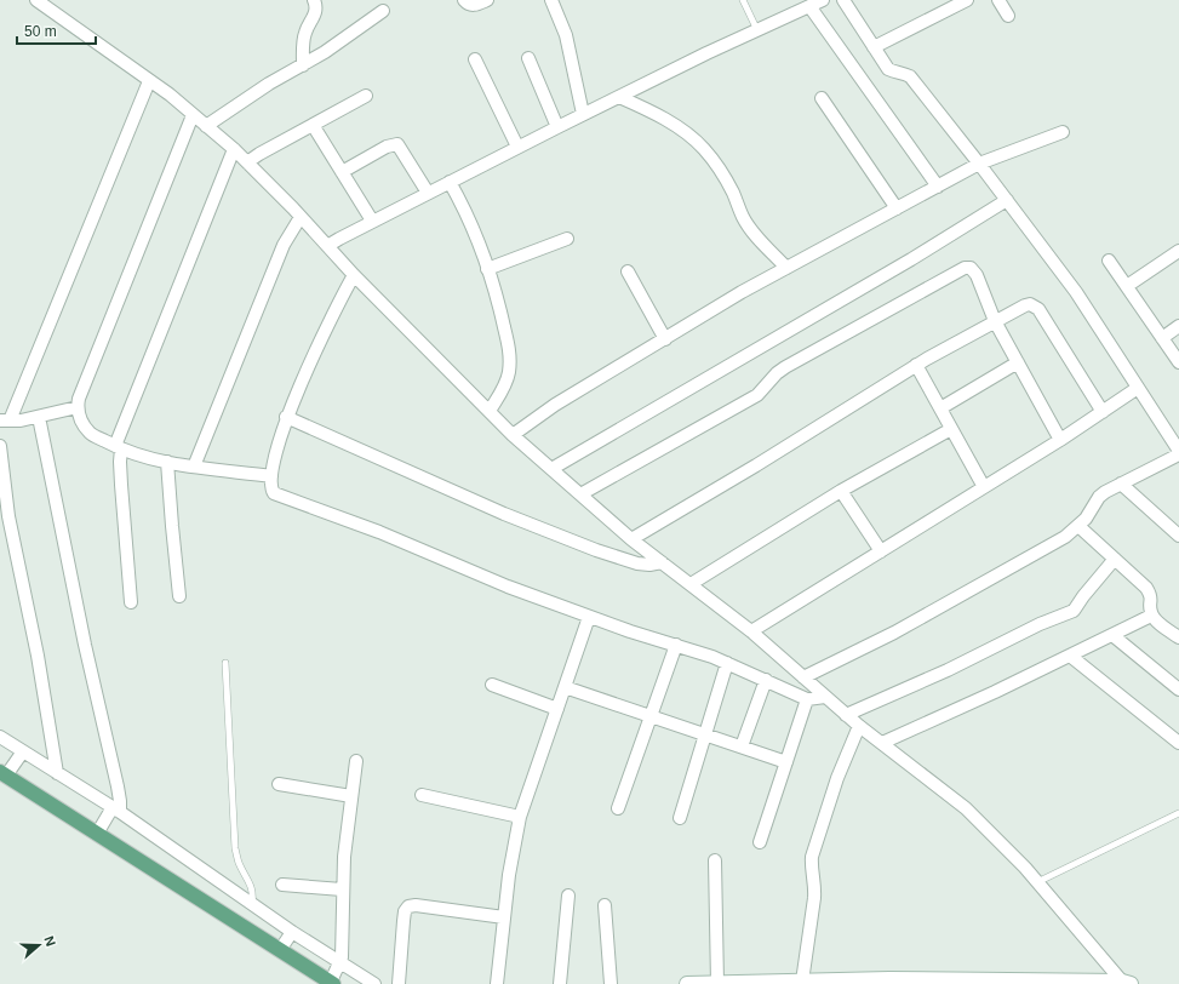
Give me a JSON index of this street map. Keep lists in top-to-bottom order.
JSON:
{
  "scale_bar": "50 m",
  "north": "right"
}
